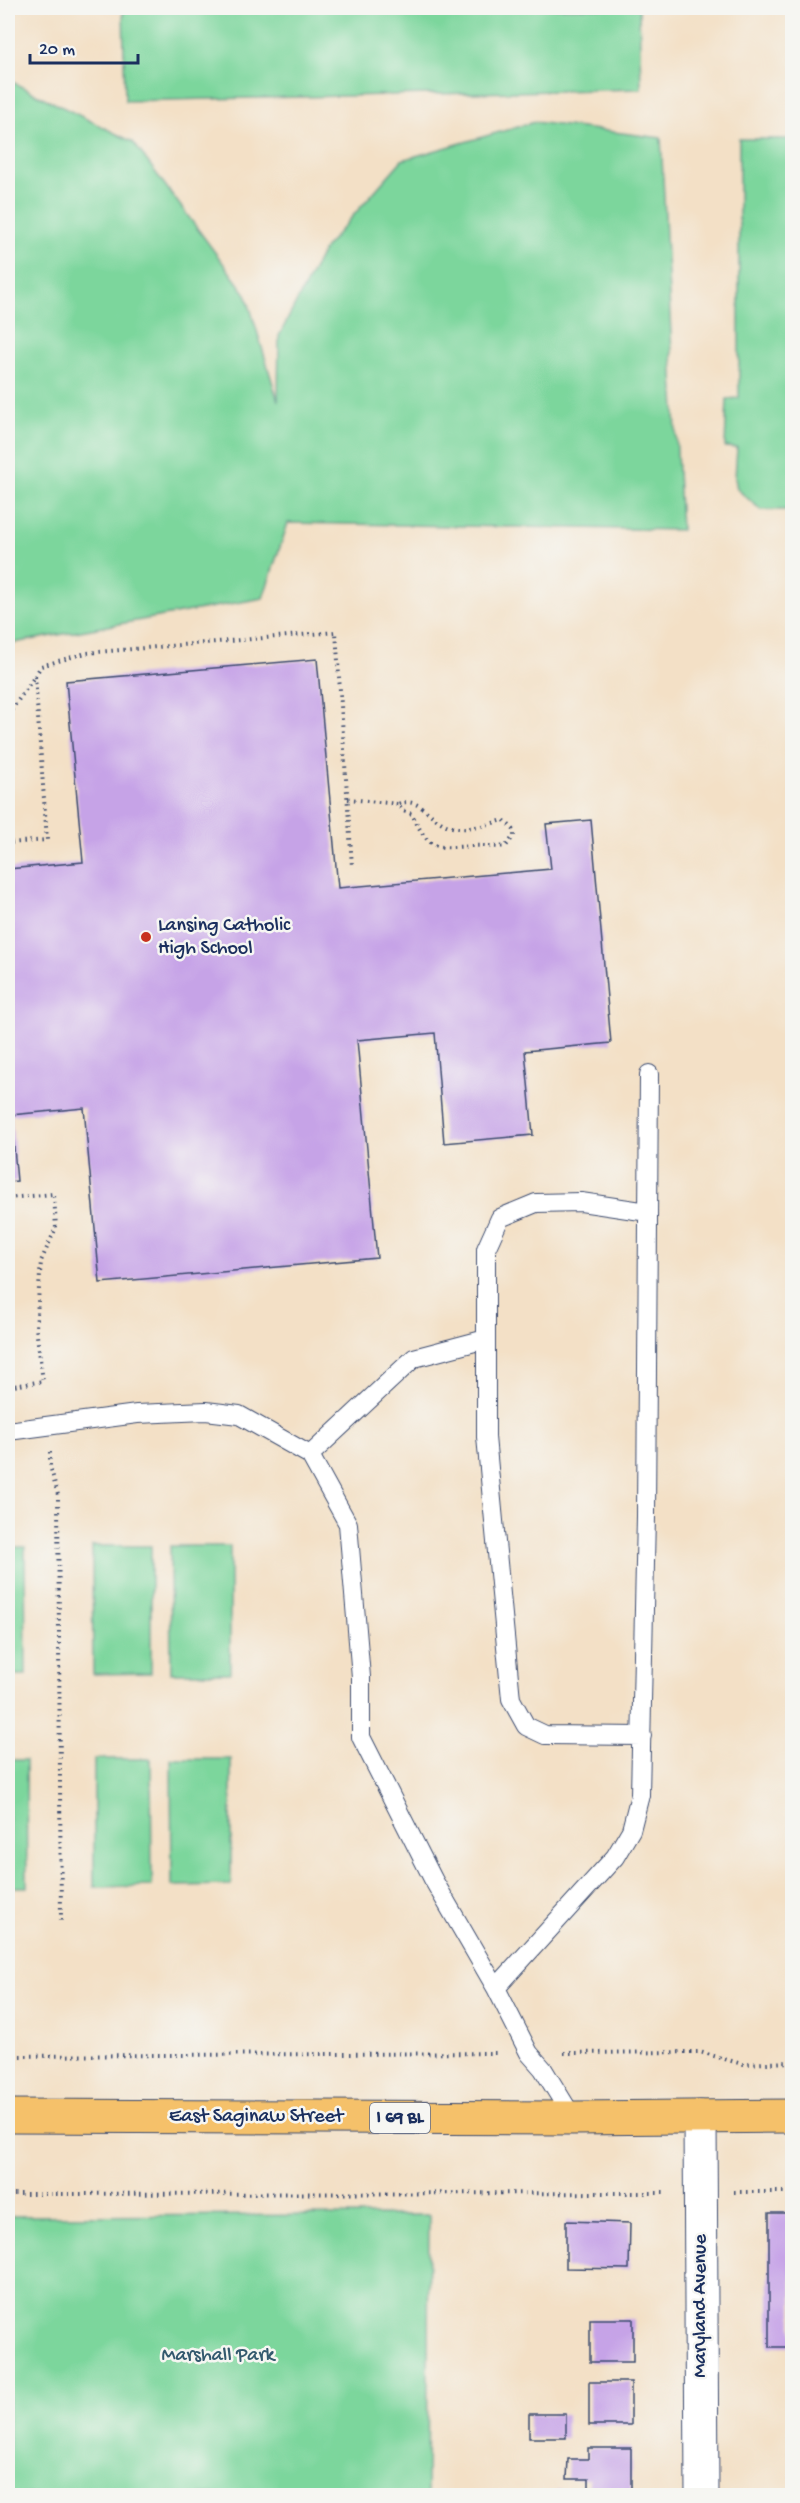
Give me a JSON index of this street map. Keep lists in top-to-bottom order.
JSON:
{
  "streets": {
    "main road": ["East Saginaw Street", "I 69 BL"],
    "street": ["Maryland Avenue"]
  },
  "crossings": [
    ["East Saginaw Street", "Maryland Avenue"]
  ],
  "parks": ["Marshall Park"],
  "places": ["Lansing Catholic High School"],
  "scale_bar": "20 m"
}
